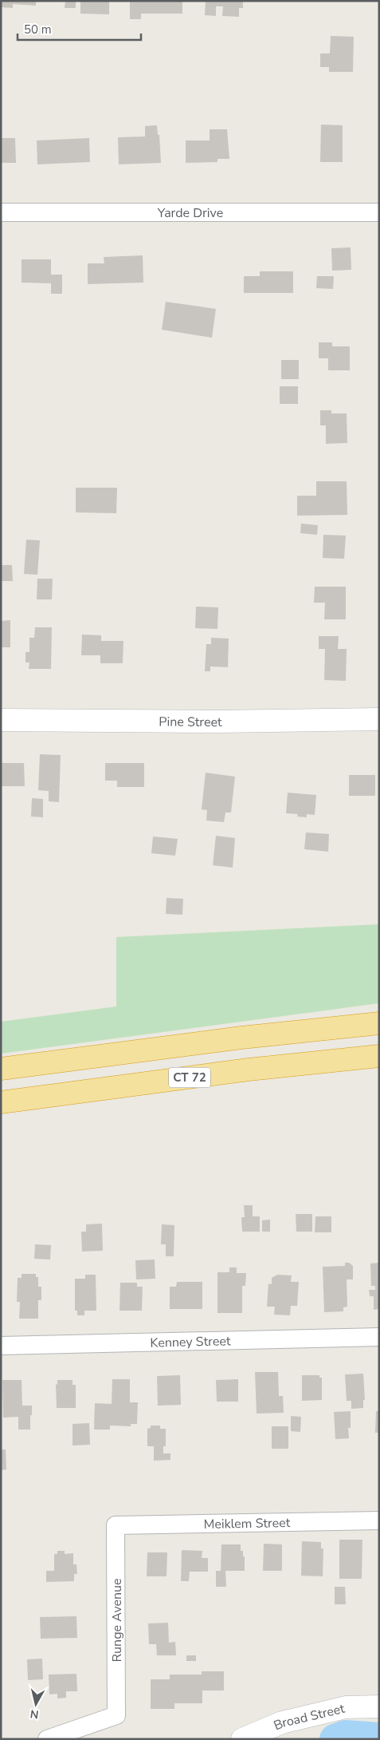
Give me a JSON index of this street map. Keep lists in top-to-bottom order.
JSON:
{
  "streets": {
    "highway": ["CT 72"],
    "main road": ["Pine Street", "Broad Street"],
    "street": [
      "Yarde Drive",
      "Kenney Street",
      "Meiklem Street",
      "Runge Avenue"
    ]
  },
  "crossings": [
    ["Meiklem Street", "Runge Avenue"]
  ],
  "scale_bar": "50 m",
  "north": "bottom"
}
